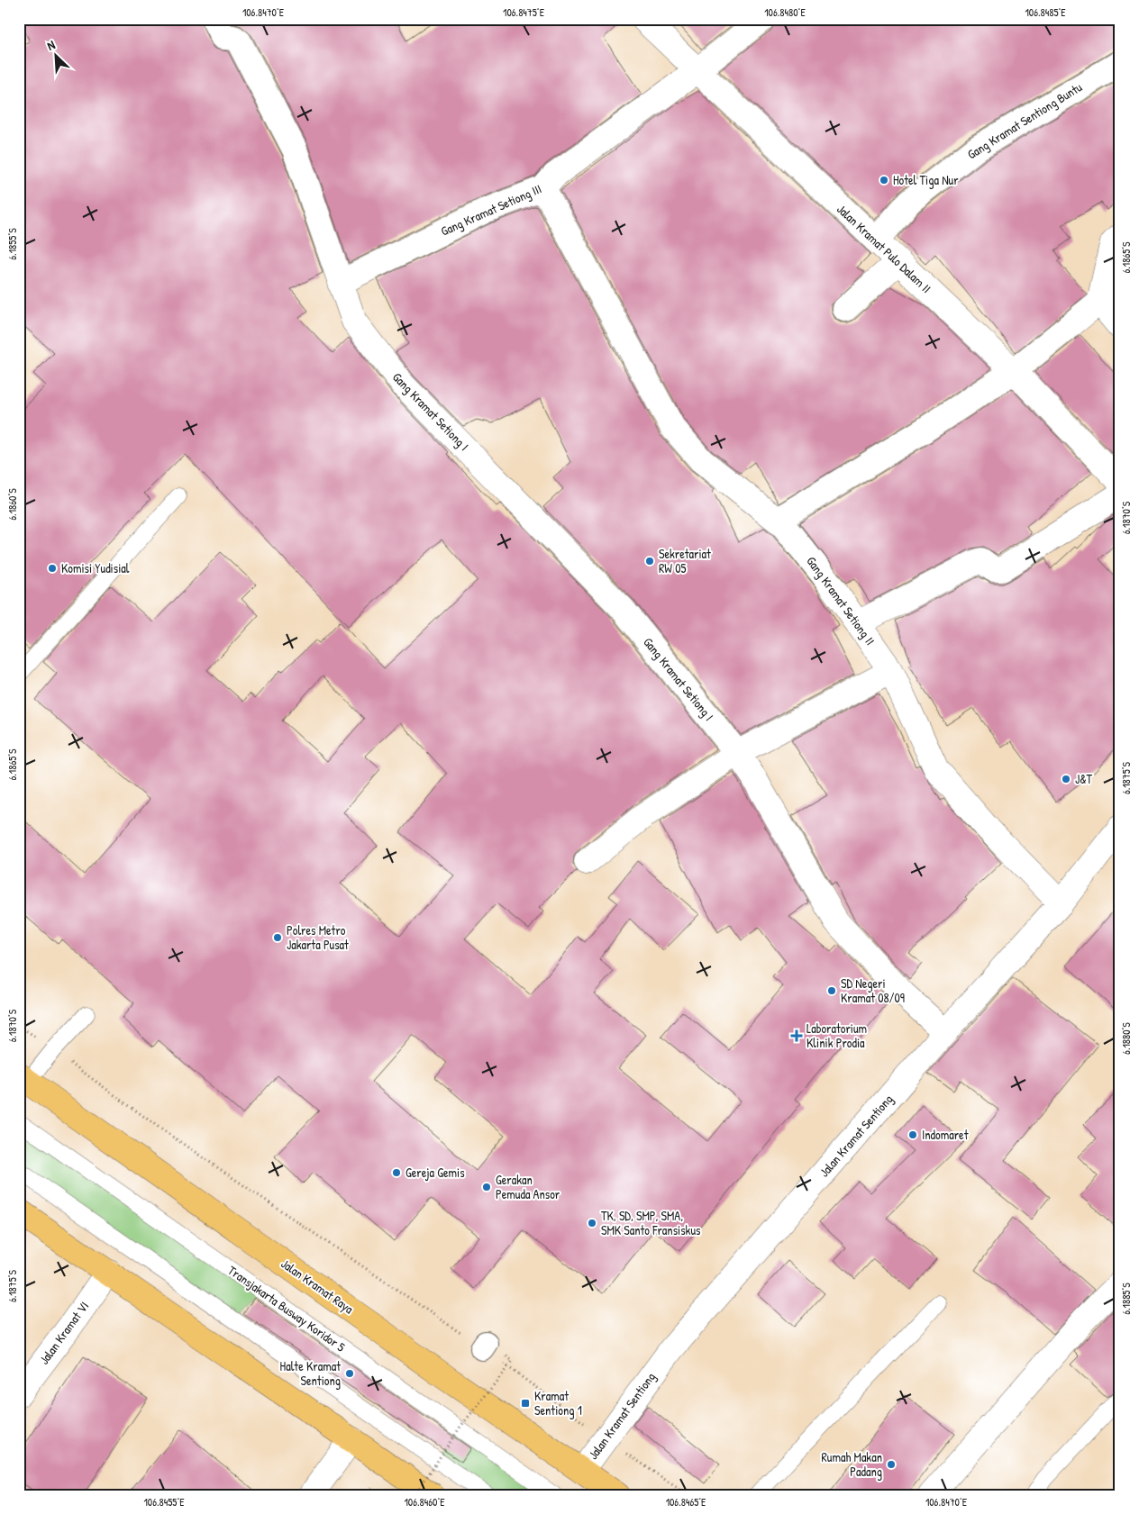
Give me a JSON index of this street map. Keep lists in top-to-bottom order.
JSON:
{
  "streets": {
    "main road": ["Jalan Kramat Raya"],
    "street": [
      "Gang Kramat Sentiong Buntu",
      "Gang Kramat Setiong III",
      "Jalan Kramat Pulo Dalam II",
      "Gang Kramat Setiong I",
      "Gang Kramat Setiong II",
      "Jalan Kramat Sentiong",
      "Jalan Kramat VI"
    ],
    "lane": ["Transjakarta Busway Koridor 5"]
  },
  "crossings": [
    ["Gang Kramat Sentiong Buntu", "Jalan Kramat Pulo Dalam II"],
    ["Gang Kramat Setiong III", "Jalan Kramat Pulo Dalam II"],
    ["Gang Kramat Setiong III", "Gang Kramat Setiong I"],
    ["Gang Kramat Setiong III", "Gang Kramat Setiong II"],
    ["Gang Kramat Setiong I", "Jalan Kramat Sentiong"],
    ["Gang Kramat Setiong II", "Jalan Kramat Sentiong"],
    ["Jalan Kramat Sentiong", "Jalan Kramat Raya"]
  ],
  "places": {
    "other": [
      "Hotel Tiga Nur",
      "Sekretariat RW 05",
      "Komisi Yudisial",
      "J&T",
      "Polres Metro Jakarta Pusat",
      "SD Negeri Kramat 08/09",
      "Indomaret",
      "Gereja Gemis",
      "Gerakan Pemuda Ansor",
      "TK, SD, SMP, SMA, SMK Santo Fransiskus",
      "Halte Kramat Sentiong",
      "Rumah Makan Padang"
    ],
    "health": ["Laboratorium Klinik Prodia"],
    "transit": ["Kramat Sentiong 1"]
  },
  "north": "top left",
  "coordinates": [
    "106.8470°E",
    "106.8475°E",
    "106.8480°E",
    "106.8485°E",
    "6.1855°S",
    "6.1865°S",
    "6.1860°S",
    "6.1870°S",
    "6.1875°S",
    "6.1880°S",
    "6.1885°S",
    "106.8455°E",
    "106.8460°E",
    "106.8465°E"
  ]
}
